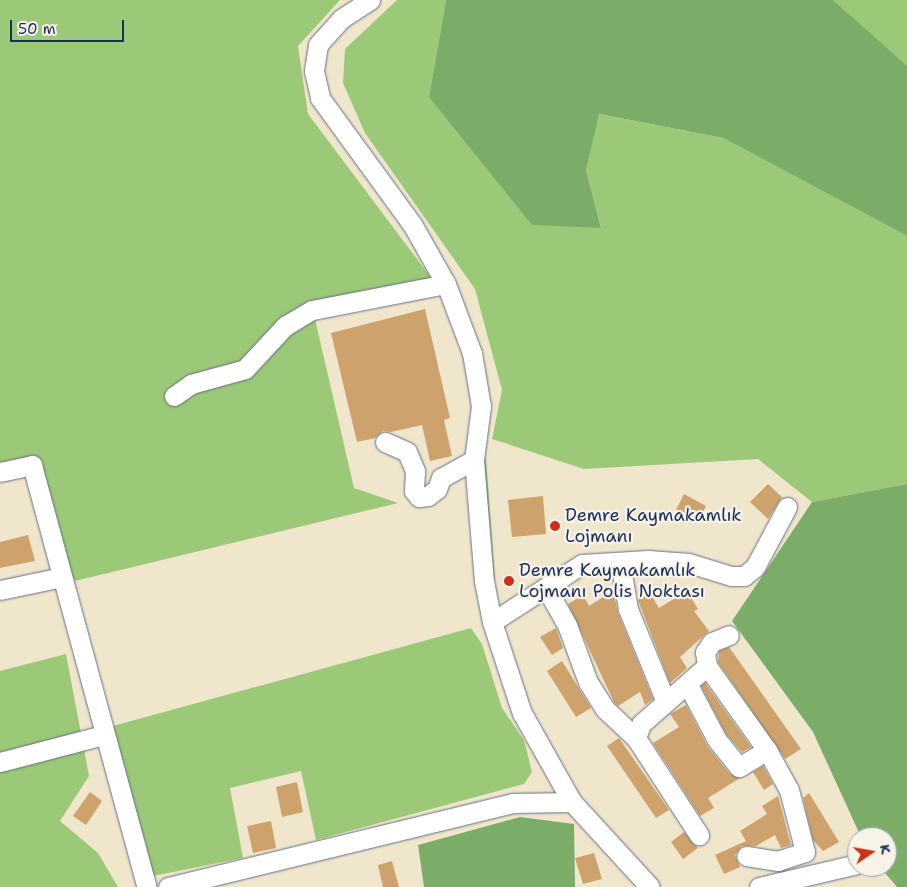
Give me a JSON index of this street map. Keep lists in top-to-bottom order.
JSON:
{
  "places": ["Demre Kaymakamlık Lojmanı", "Demre Kaymakamlık Lojmanı Polis Noktası"],
  "scale_bar": "50 m",
  "north": "right"
}
